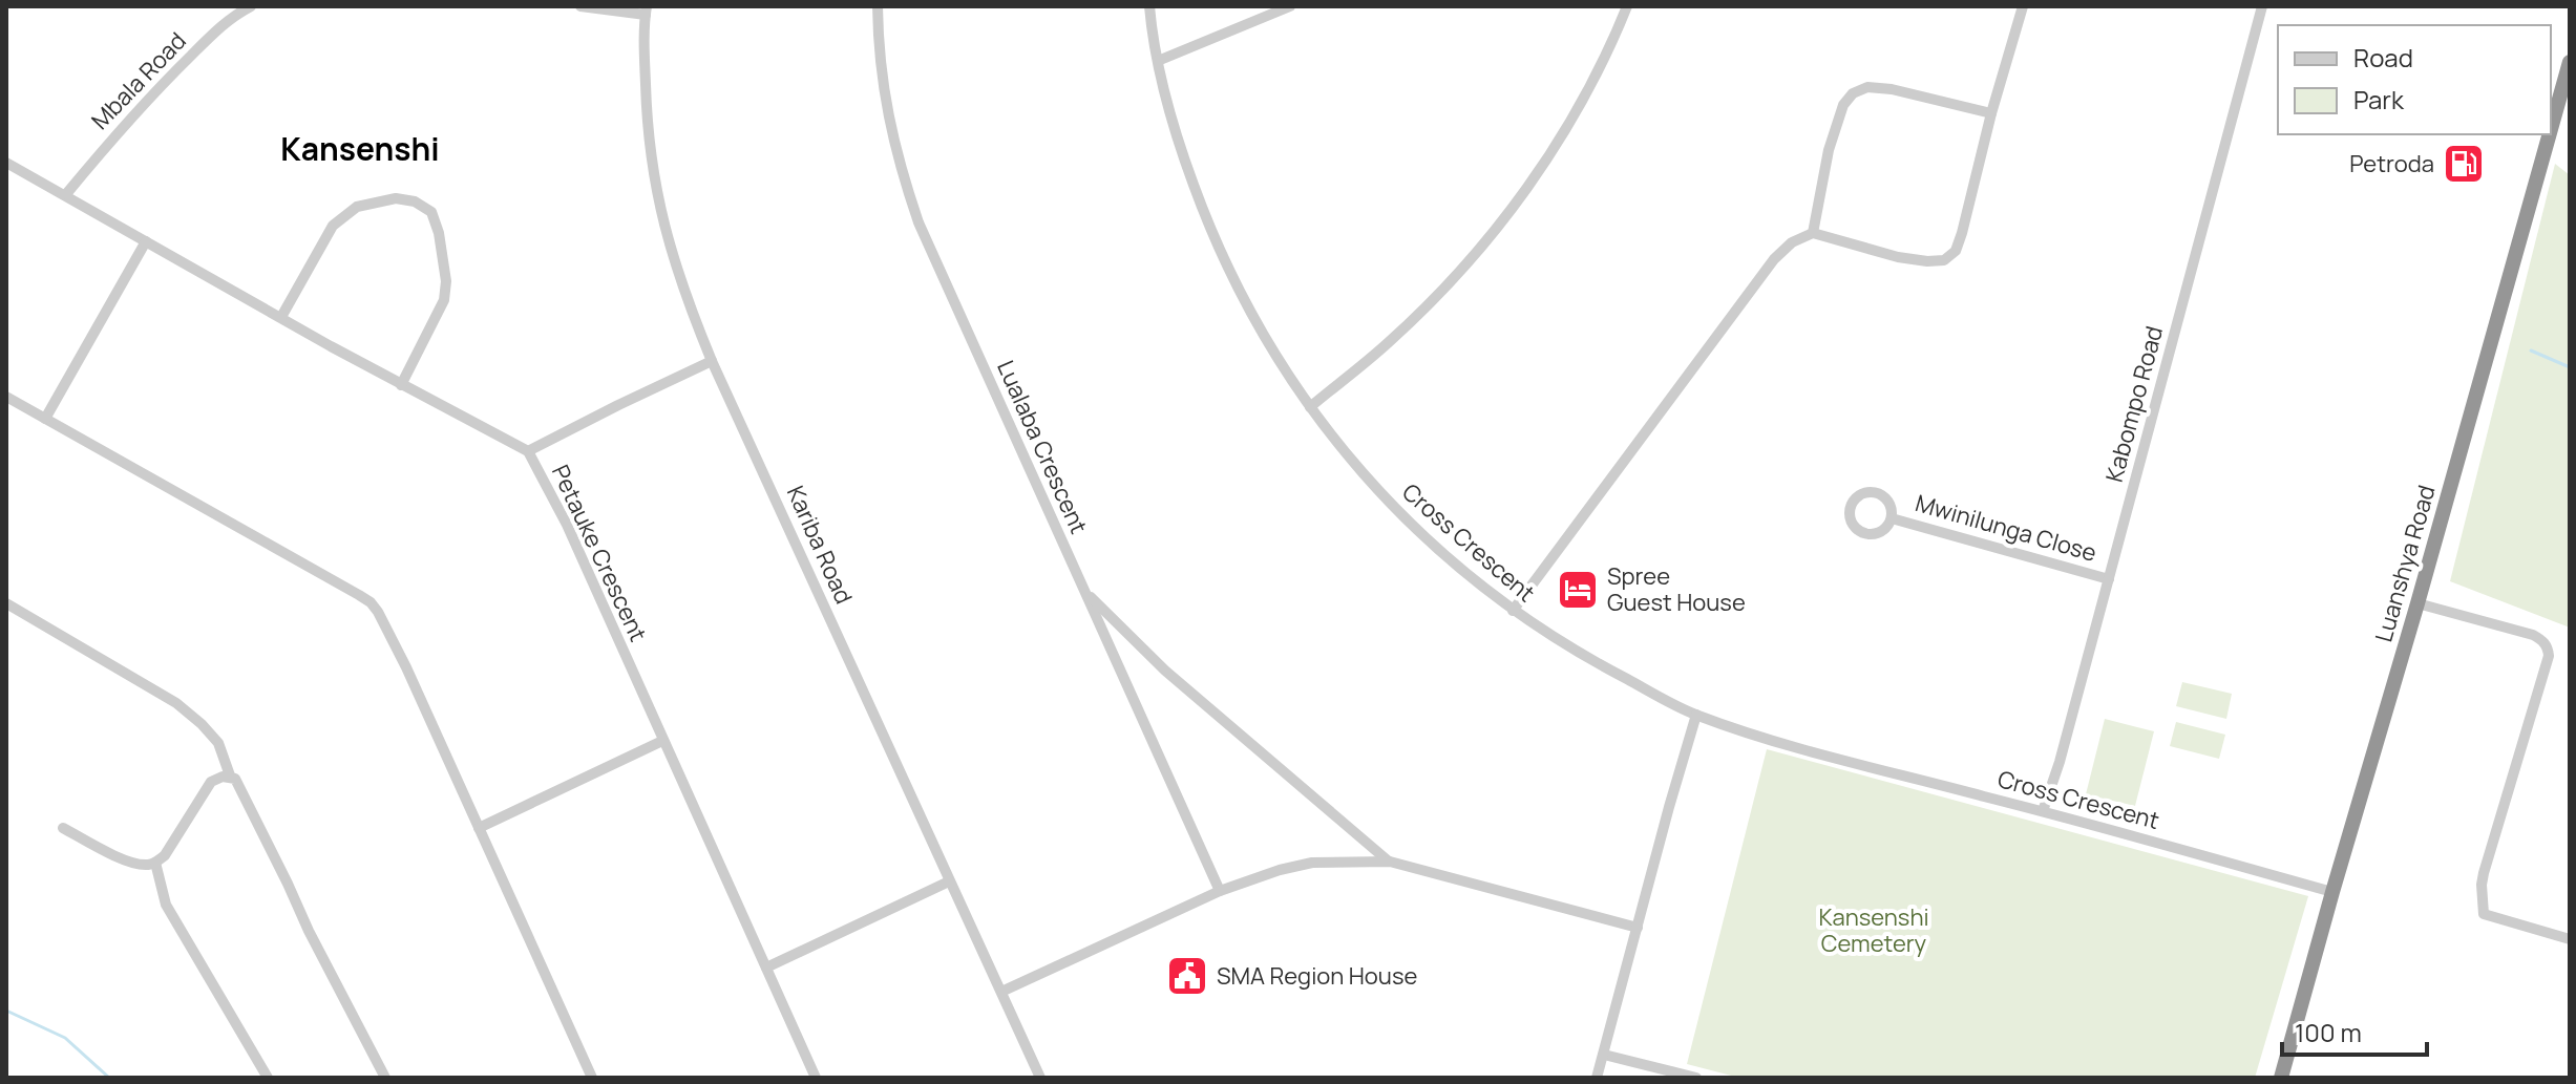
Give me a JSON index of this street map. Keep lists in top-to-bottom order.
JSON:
{
  "streets": {
    "highway": ["Luanshya Road"],
    "street": [
      "Mbala Road",
      "Kabompo Road",
      "Lualaba Crescent",
      "Mwinilunga Close",
      "Cross Crescent",
      "Kariba Road",
      "Petauke Crescent"
    ]
  },
  "crossings": [
    ["Mbala Road", "Petauke Crescent"],
    ["Kabompo Road", "Mwinilunga Close"],
    ["Kabompo Road", "Cross Crescent"],
    ["Cross Crescent", "Luanshya Road"]
  ],
  "districts": ["Kansenshi"],
  "parks": ["Kansenshi Cemetery"],
  "places": {
    "fuel station": ["Petroda"],
    "hotel": ["Spree Guest House"],
    "public building": ["SMA Region House"]
  },
  "legend": ["Road", "Park"],
  "scale_bar": "100 m"
}
